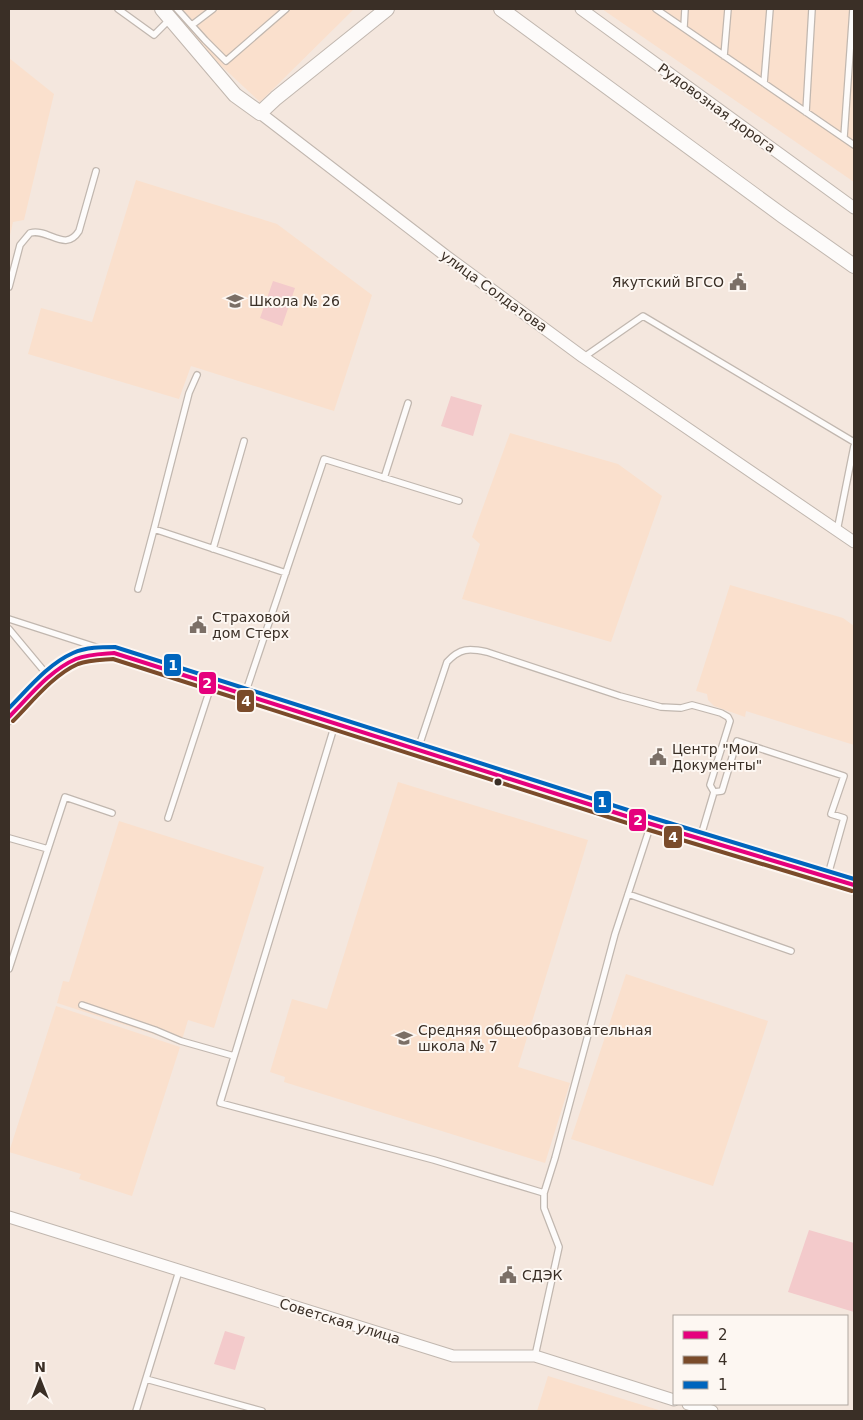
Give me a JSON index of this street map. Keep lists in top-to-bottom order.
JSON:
{
  "streets": {
    "street": ["Рудовозная дорога", "улица Солдатова", "Советская улица"]
  },
  "places": {
    "public building": [
      "Якутский ВГСО",
      "Страховой дом Стерх",
      "Центр \"Мои Документы\"",
      "СДЭК"
    ],
    "school or university": ["Школа № 26", "Cредняя общеобразовательная школа № 7"]
  },
  "lines": ["transit line 1", "transit line 2", "transit line 4"],
  "legend": ["2", "4", "1"],
  "north": "top"
}
